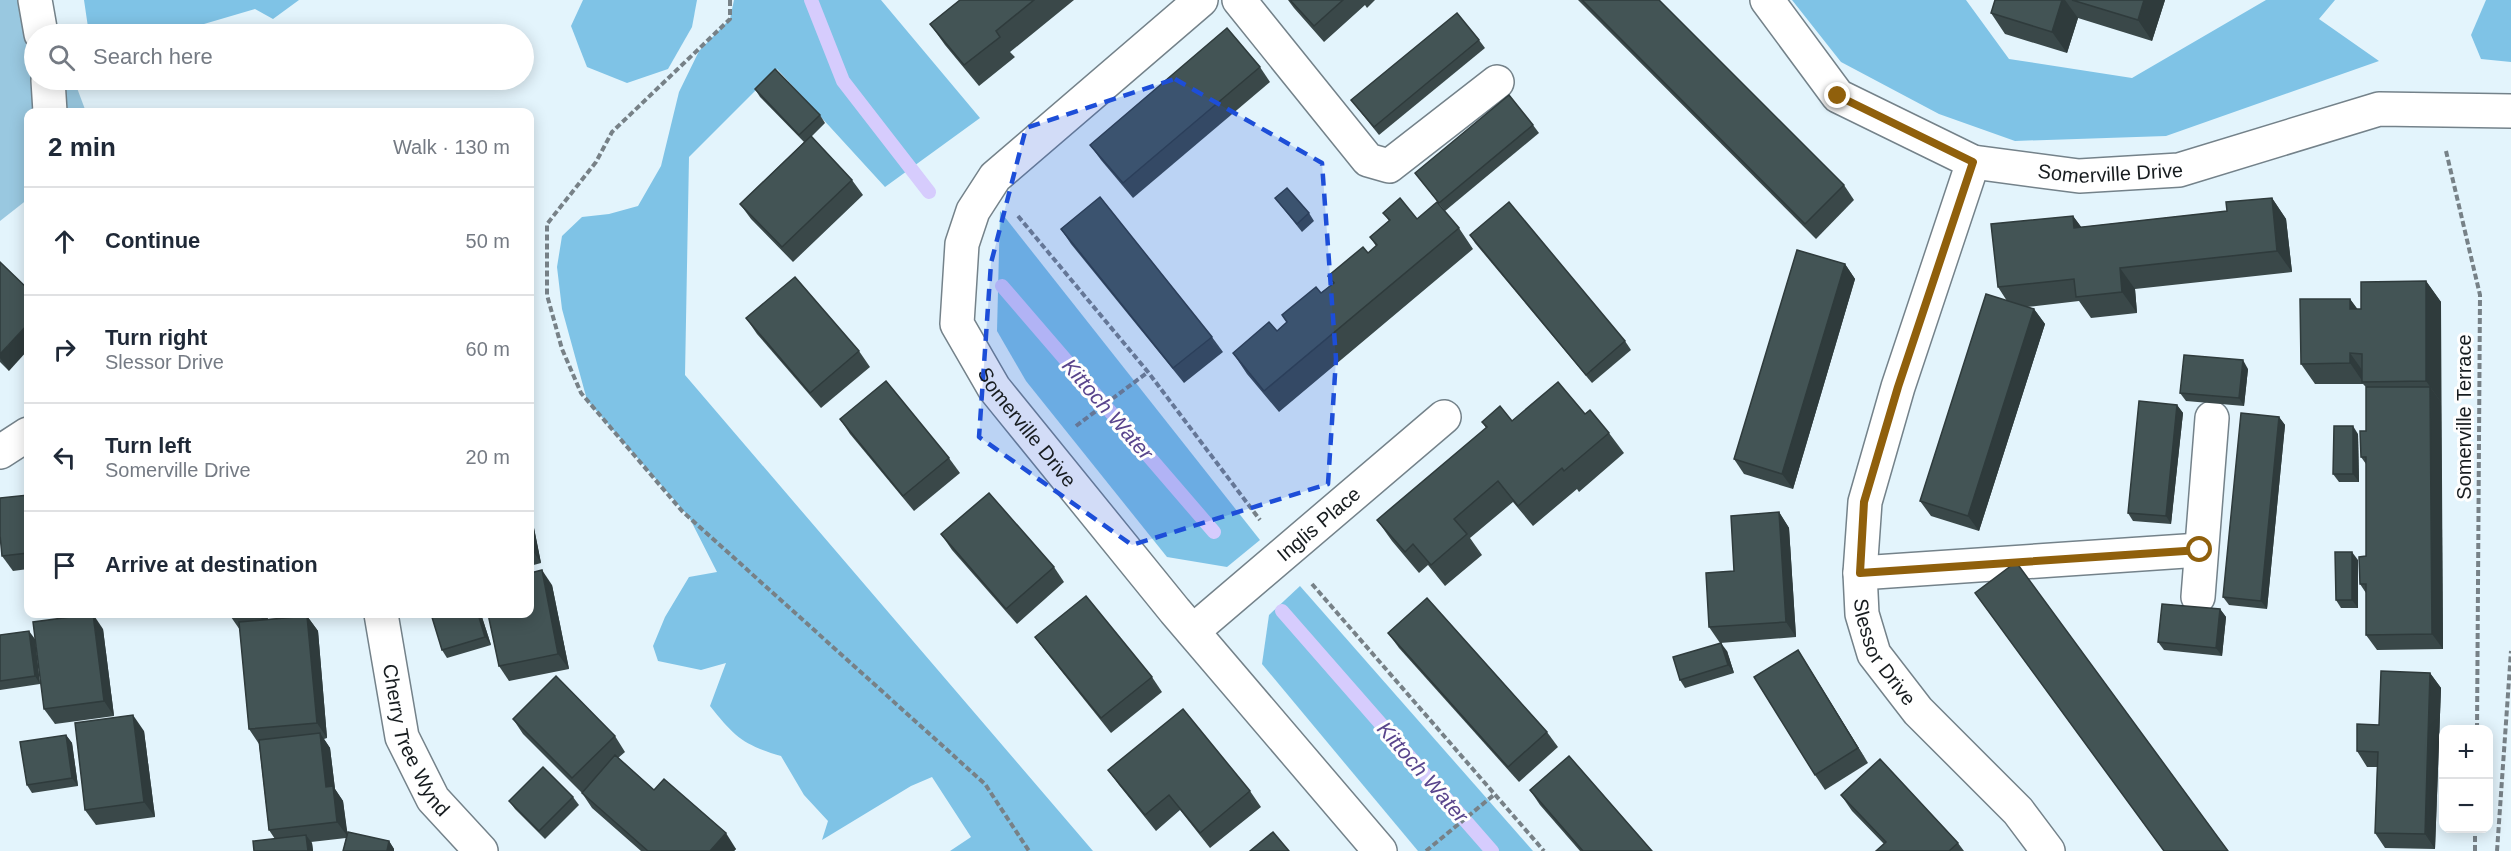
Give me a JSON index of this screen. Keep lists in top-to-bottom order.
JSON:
{
  "streets": {
    "street": [
      "Somerville Drive",
      "Inglis Place",
      "Slessor Drive",
      "Cherry Tree Wynd"
    ],
    "path": ["Somerville Terrace"]
  },
  "crossings": [
    ["Somerville Drive", "Somerville Terrace"],
    ["Somerville Drive", "Inglis Place"],
    ["Somerville Drive", "Slessor Drive"]
  ],
  "water": ["Kittoch Water"],
  "page": {
    "search": "Search here",
    "heading": ["2 min", "Walk · 130 m"],
    "list": [
      ["Continue", "50 m"],
      ["Turn right", "Slessor Drive", "60 m"],
      ["Turn left", "Somerville Drive", "20 m"],
      "Arrive at destination"
    ],
    "map_buttons": ["+", "−"]
  }
}
